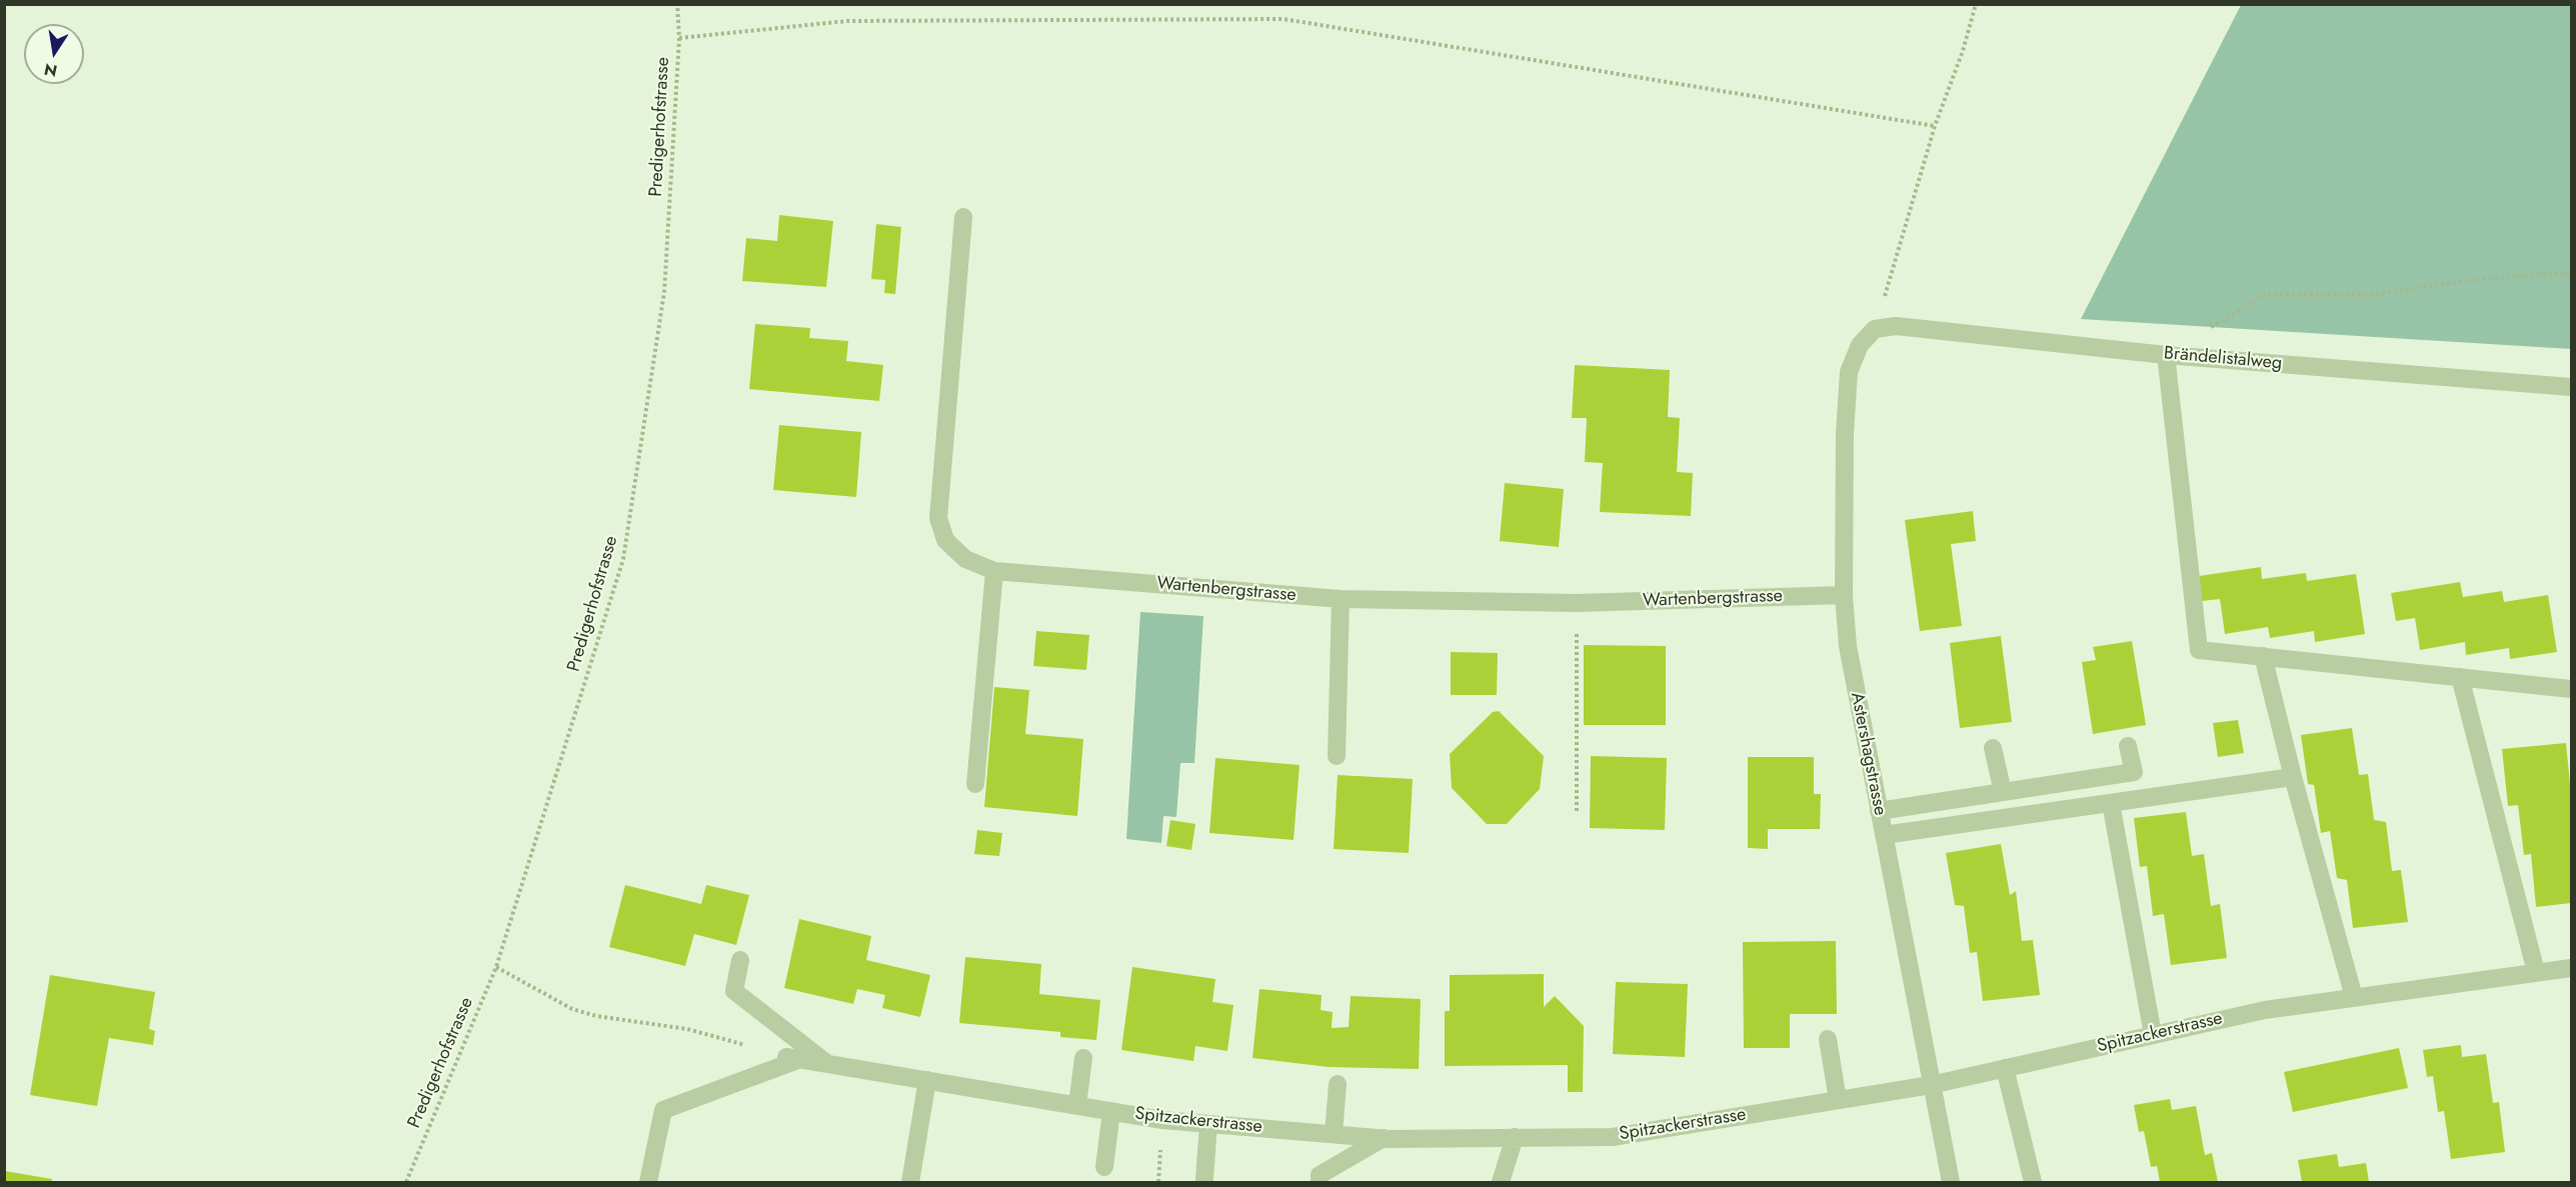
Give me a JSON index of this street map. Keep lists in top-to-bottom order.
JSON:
{
  "streets": {
    "street": [
      "Brändelistalweg",
      "Wartenbergstrasse",
      "Astershagstrasse",
      "Spitzackerstrasse"
    ],
    "path": ["Predigerhofstrasse"]
  },
  "crossings": [
    ["Brändelistalweg", "Astershagstrasse"],
    ["Wartenbergstrasse", "Astershagstrasse"],
    ["Astershagstrasse", "Spitzackerstrasse"]
  ],
  "north": "bottom"
}
